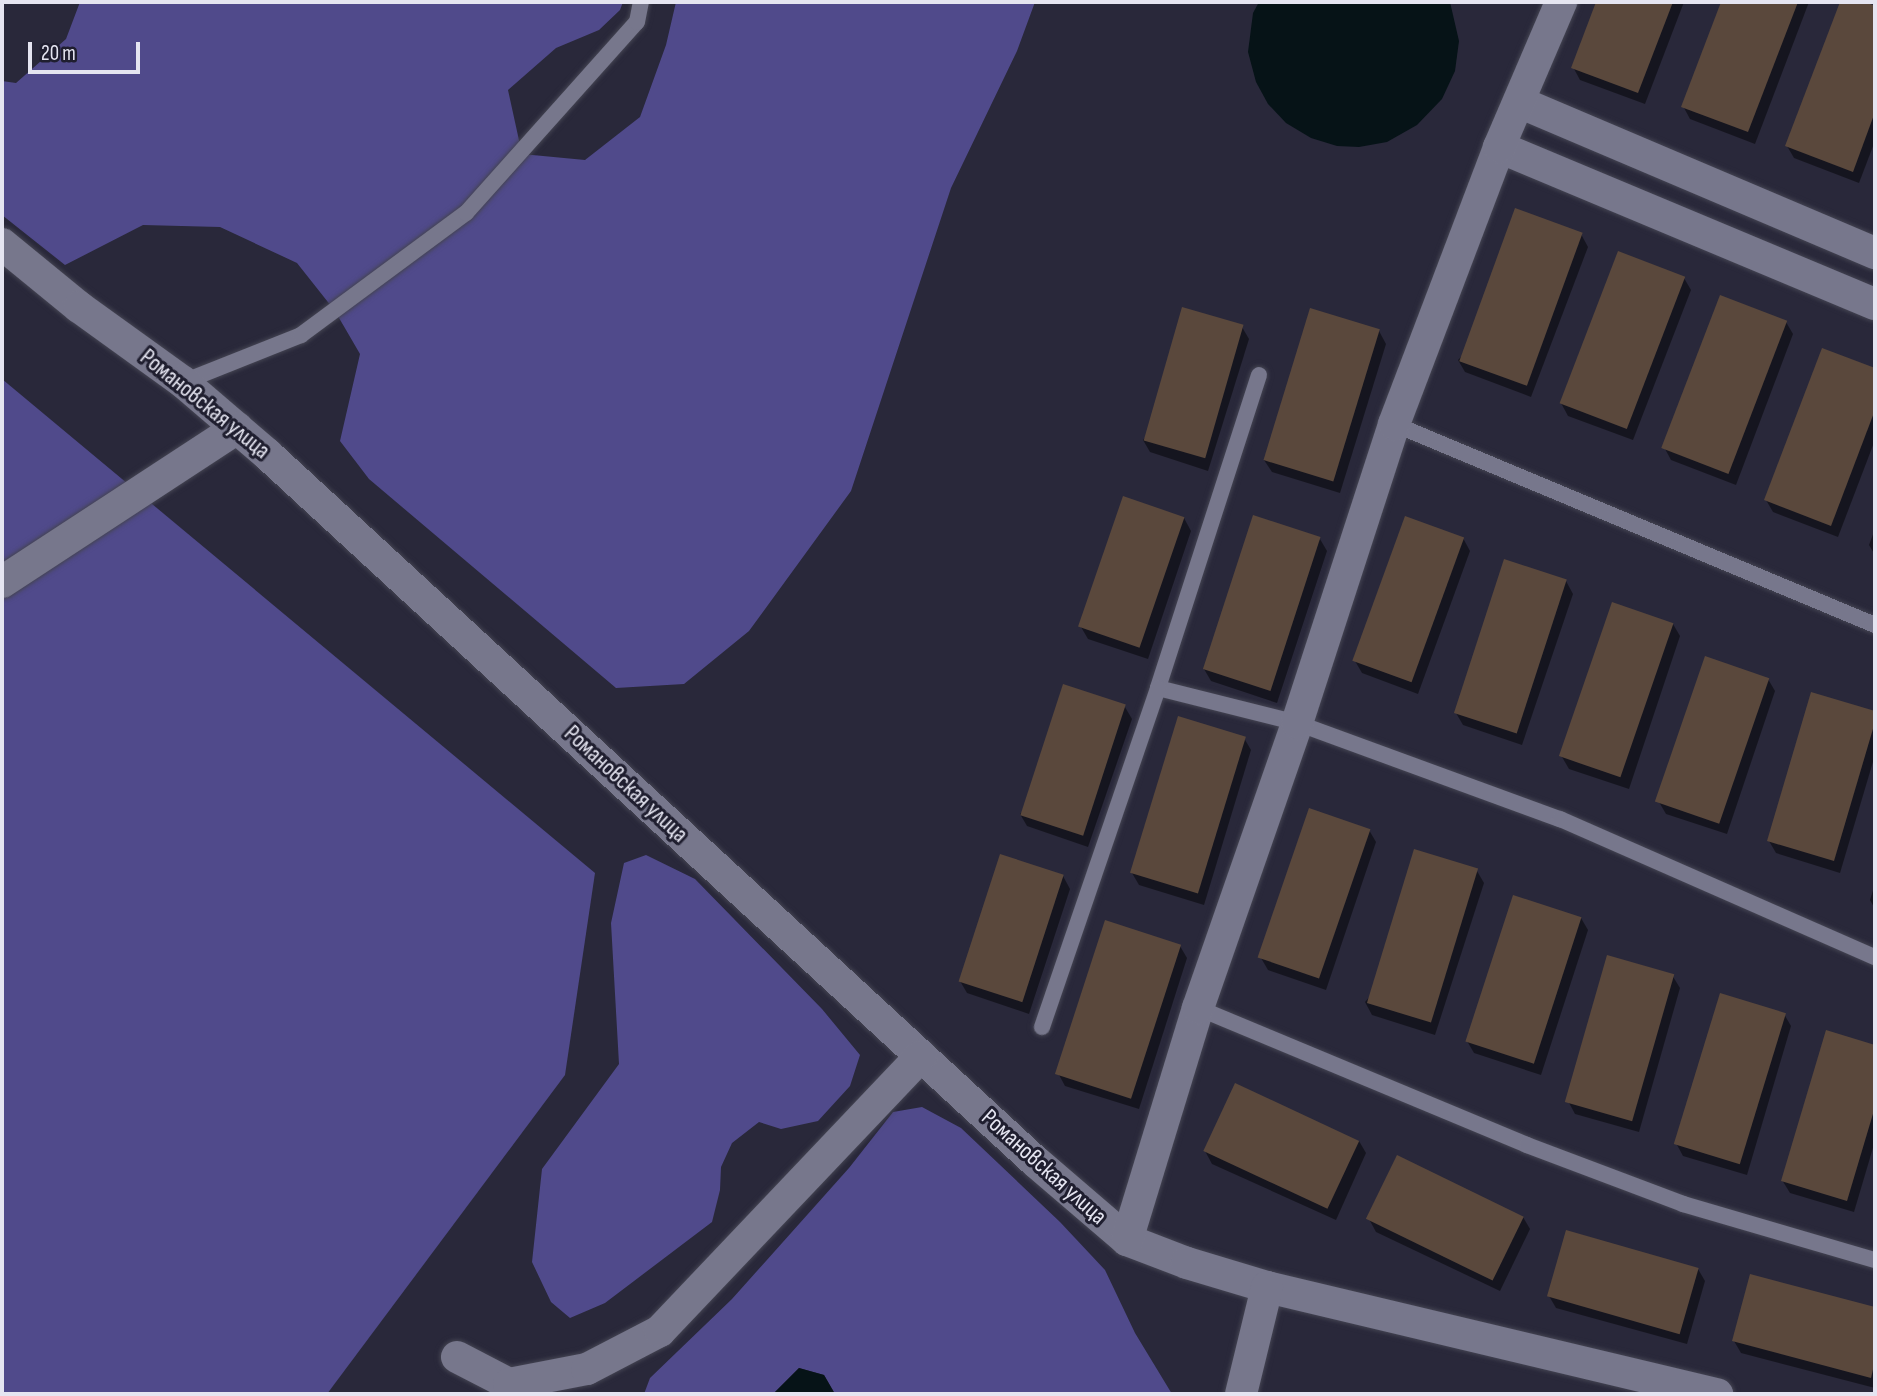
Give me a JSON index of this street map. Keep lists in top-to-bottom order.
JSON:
{
  "streets": {
    "street": ["Романовская улица"]
  },
  "scale_bar": "20 m"
}
